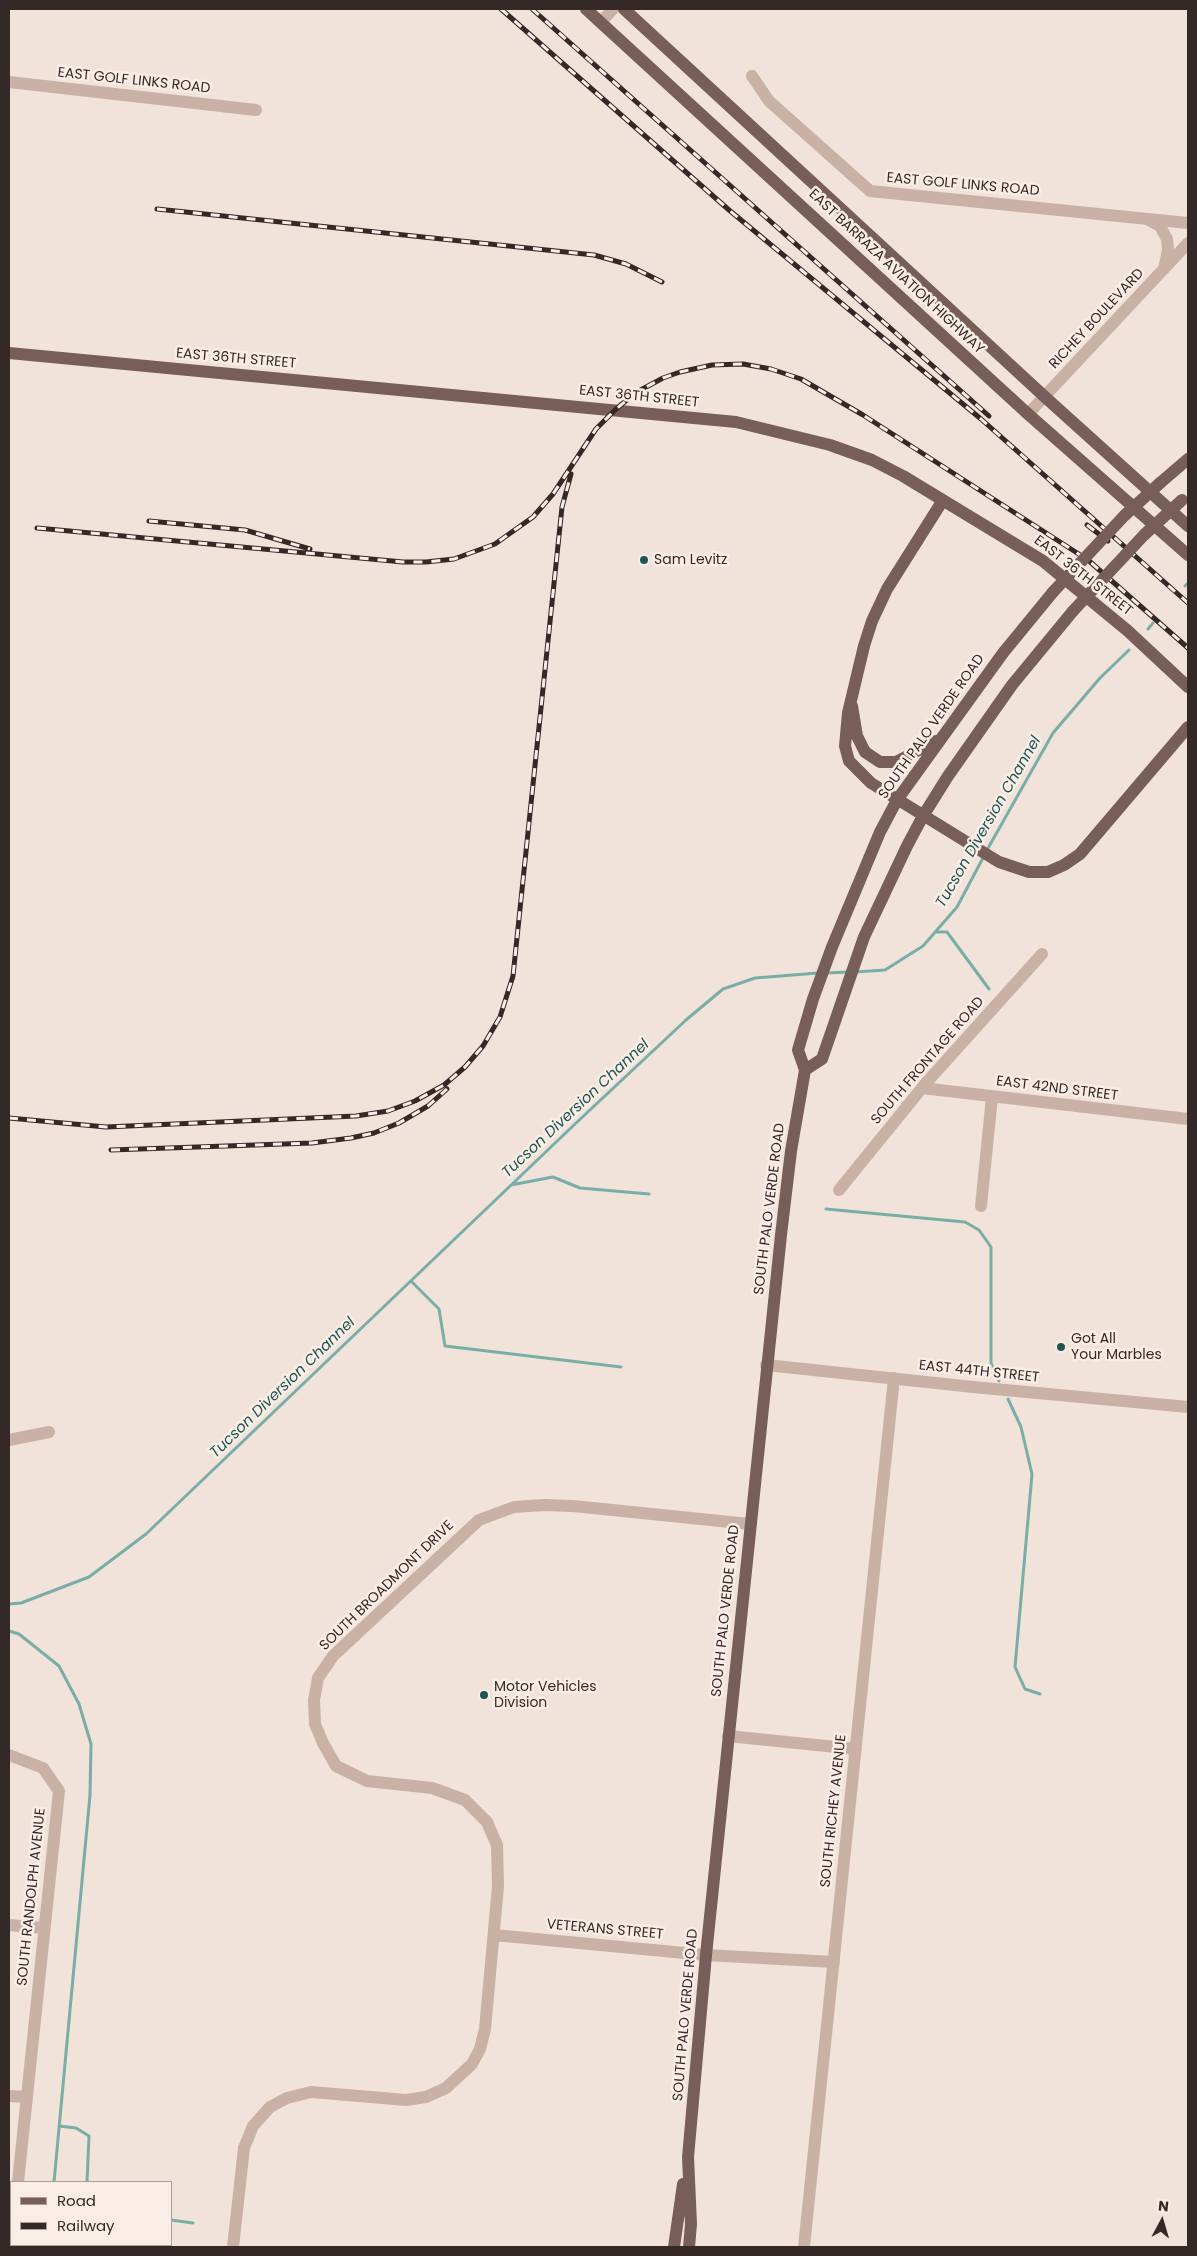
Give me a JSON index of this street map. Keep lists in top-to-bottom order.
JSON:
{
  "streets": {
    "main road": ["EAST BARRAZA AVIATION HIGHWAY", "EAST 36TH STREET", "SOUTH PALO VERDE ROAD"],
    "street": [
      "EAST GOLF LINKS ROAD",
      "RICHEY BOULEVARD",
      "SOUTH FRONTAGE ROAD",
      "EAST 42ND STREET",
      "EAST 44TH STREET",
      "SOUTH BROADMONT DRIVE",
      "SOUTH RICHEY AVENUE",
      "SOUTH RANDOLPH AVENUE",
      "VETERANS STREET"
    ]
  },
  "crossings": [
    ["EAST BARRAZA AVIATION HIGHWAY", "RICHEY BOULEVARD"],
    ["SOUTH PALO VERDE ROAD", "EAST 44TH STREET"],
    ["SOUTH PALO VERDE ROAD", "SOUTH BROADMONT DRIVE"],
    ["SOUTH PALO VERDE ROAD", "VETERANS STREET"],
    ["SOUTH FRONTAGE ROAD", "EAST 42ND STREET"],
    ["EAST 44TH STREET", "SOUTH RICHEY AVENUE"],
    ["SOUTH BROADMONT DRIVE", "VETERANS STREET"],
    ["SOUTH RICHEY AVENUE", "VETERANS STREET"]
  ],
  "water": ["Tucson Diversion Channel"],
  "places": ["Sam Levitz", "Got All Your Marbles", "Motor Vehicles Division"],
  "legend": ["Road", "Railway"],
  "north": "top"
}
